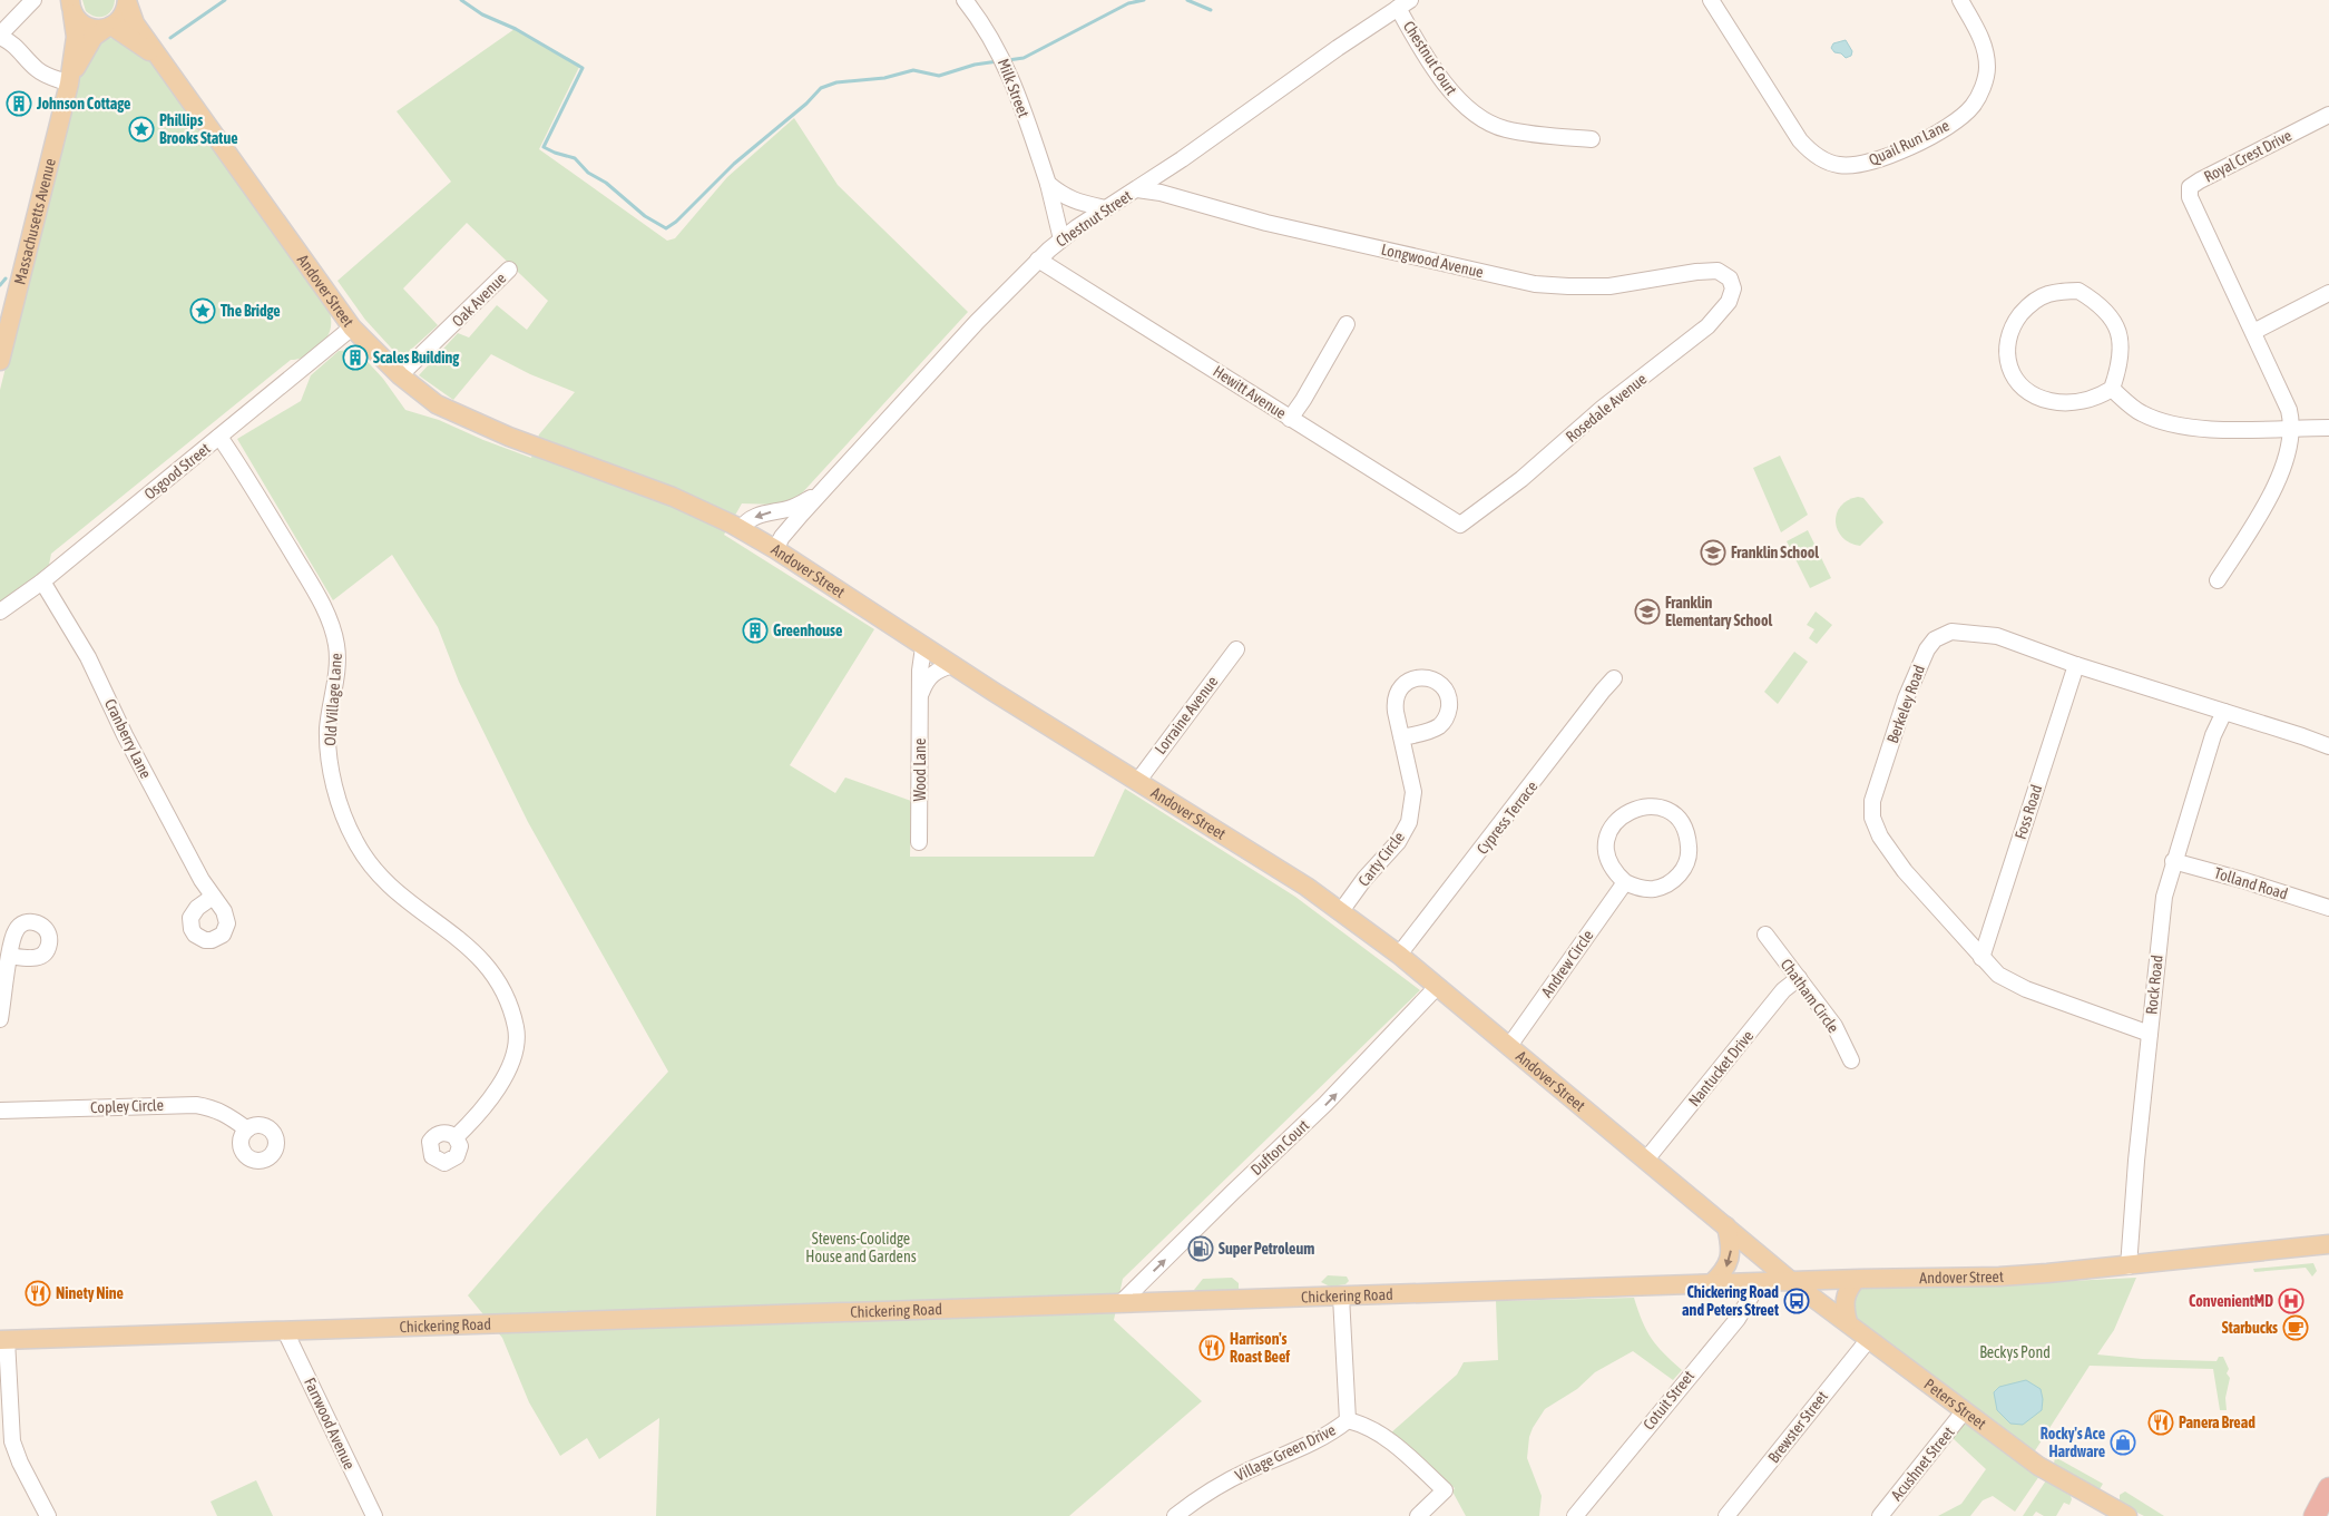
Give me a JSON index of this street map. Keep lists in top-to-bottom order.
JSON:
{
  "streets": {
    "main road": [
      "Massachusetts Avenue",
      "Andover Street",
      "Chickering Road",
      "Peters Street"
    ],
    "street": [
      "Chestnut Court",
      "Milk Street",
      "Quail Run Lane",
      "Royal Crest Drive",
      "Chestnut Street",
      "Longwood Avenue",
      "Oak Avenue",
      "Hewitt Avenue",
      "Rosedale Avenue",
      "Osgood Street",
      "Old Village Lane",
      "Berkeley Road",
      "Lorraine Avenue",
      "Cranberry Lane",
      "Wood Lane",
      "Foss Road",
      "Cypress Terrace",
      "Carty Circle",
      "Tolland Road",
      "Andrew Circle",
      "Rock Road",
      "Chatham Circle",
      "Nantucket Drive",
      "Copley Circle",
      "Dufton Court",
      "Cotuit Street",
      "Farrwood Avenue",
      "Brewster Street",
      "Village Green Drive",
      "Acushnet Street"
    ]
  },
  "crossings": [
    ["Chestnut Court", "Chestnut Street"],
    ["Milk Street", "Chestnut Street"],
    ["Chestnut Street", "Longwood Avenue"],
    ["Chestnut Street", "Andover Street"],
    ["Chestnut Street", "Hewitt Avenue"],
    ["Massachusetts Avenue", "Andover Street"],
    ["Longwood Avenue", "Rosedale Avenue"],
    ["Andover Street", "Oak Avenue"],
    ["Andover Street", "Osgood Street"],
    ["Andover Street", "Lorraine Avenue"],
    ["Andover Street", "Wood Lane"],
    ["Andover Street", "Cypress Terrace"],
    ["Andover Street", "Carty Circle"],
    ["Andover Street", "Andrew Circle"],
    ["Andover Street", "Rock Road"],
    ["Andover Street", "Nantucket Drive"],
    ["Andover Street", "Dufton Court"],
    ["Andover Street", "Chickering Road"],
    ["Andover Street", "Peters Street"],
    ["Hewitt Avenue", "Rosedale Avenue"],
    ["Osgood Street", "Old Village Lane"],
    ["Osgood Street", "Cranberry Lane"],
    ["Berkeley Road", "Foss Road"],
    ["Berkeley Road", "Rock Road"],
    ["Tolland Road", "Rock Road"],
    ["Chatham Circle", "Nantucket Drive"],
    ["Dufton Court", "Chickering Road"],
    ["Chickering Road", "Cotuit Street"],
    ["Chickering Road", "Peters Street"],
    ["Chickering Road", "Farrwood Avenue"],
    ["Chickering Road", "Village Green Drive"],
    ["Peters Street", "Brewster Street"],
    ["Peters Street", "Acushnet Street"]
  ],
  "one_way": ["Dufton Court"],
  "parks": ["Stevens-Coolidge House and Gardens", "Beckys Pond"],
  "places": {
    "building": ["Johnson Cottage", "Scales Building", "Greenhouse"],
    "place": ["Phillips Brooks Statue", "The Bridge"],
    "school or university": ["Franklin School", "Franklin Elementary School"],
    "fuel station": ["Super Petroleum"],
    "restaurant": ["Ninety Nine", "Harrison's Roast Beef", "Panera Bread"],
    "bus stop": ["Chickering Road and Peters Street"],
    "hospital": ["ConvenientMD"],
    "cafe": ["Starbucks"],
    "shop": ["Rocky's Ace Hardware"]
  }
}
